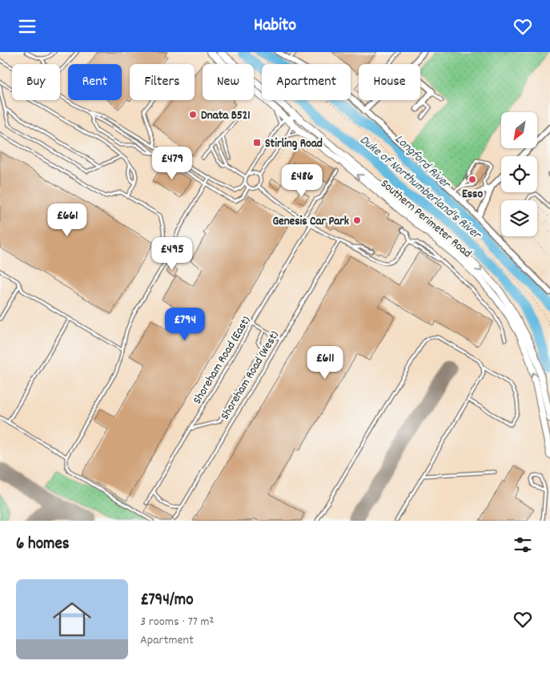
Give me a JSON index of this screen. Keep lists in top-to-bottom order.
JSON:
{
  "streets": {
    "street": ["Southern Perimeter Road"],
    "lane": ["Shoreham Road (East)", "Shoreham Road (West)"]
  },
  "water": ["Longford River", "Duke of Northumberland's River"],
  "places": {
    "other": ["Dnata B521", "Esso", "Genesis Car Park"],
    "transit": ["Stirling Road"]
  },
  "north": "bottom left",
  "page": {
    "header": "Habito",
    "chip": [
      "Buy",
      "Rent",
      "Filters",
      "New",
      "Apartment",
      "House"
    ],
    "price": [
      "£479",
      "£486",
      "£661",
      "£495",
      "£794",
      "£611"
    ],
    "heading": "6 homes",
    "list": [
      {
        "name": "£794/mo",
        "note": "3 rooms · 77 m² · Apartment"
      }
    ]
  }
}
